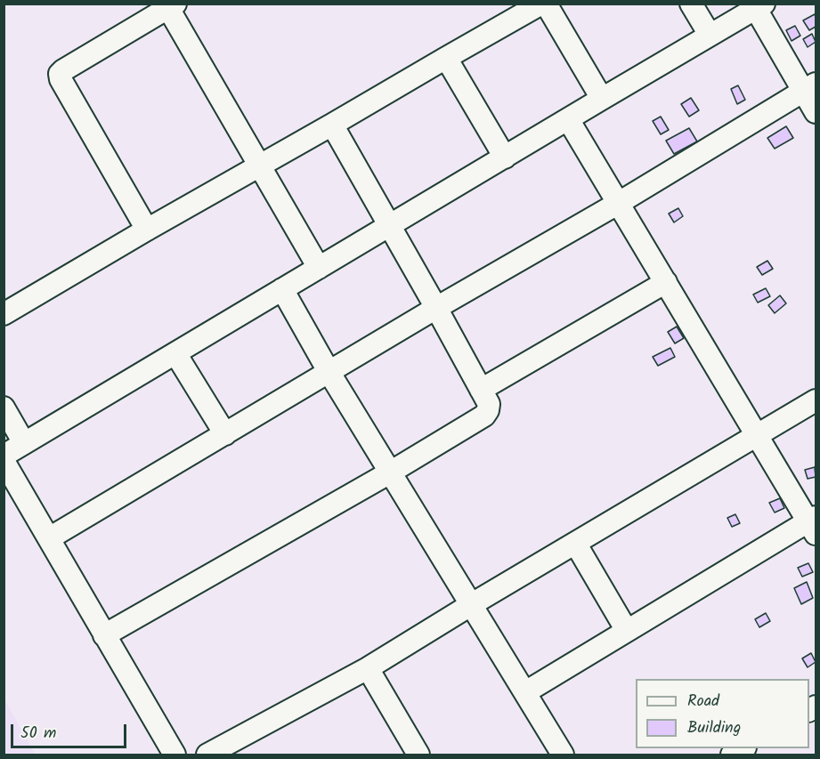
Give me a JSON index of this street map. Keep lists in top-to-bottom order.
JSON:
{
  "legend": ["Road", "Building"],
  "scale_bar": "50 m"
}
